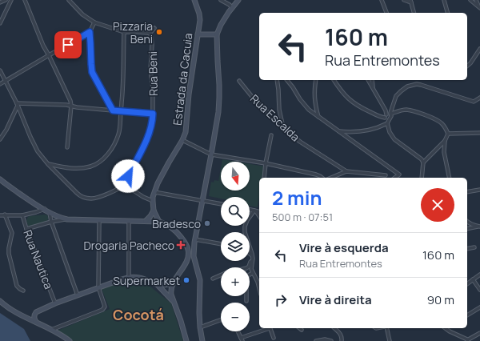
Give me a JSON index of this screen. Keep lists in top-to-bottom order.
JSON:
{
  "streets": {
    "main road": ["Estrada da Cacuia"],
    "street": ["Rua Beni", "Rua Escalda", "Rua Nautica"]
  },
  "districts": ["Cocotá"],
  "places": {
    "other": ["Pizzaria Beni", "Bradesco", "Supermarket"],
    "health": ["Drogaria Pacheco"]
  },
  "north": "bottom",
  "page": {
    "turn": ["160 m", "Rua Entremontes"],
    "map_buttons": ["+", "−"],
    "heading": ["2 min", "500 m · 07:51"],
    "list": [
      {
        "name": "Vire à esquerda",
        "note": "Rua Entremontes",
        "value": "160 m"
      },
      {
        "name": "Vire à direita",
        "value": "90 m"
      }
    ]
  }
}
